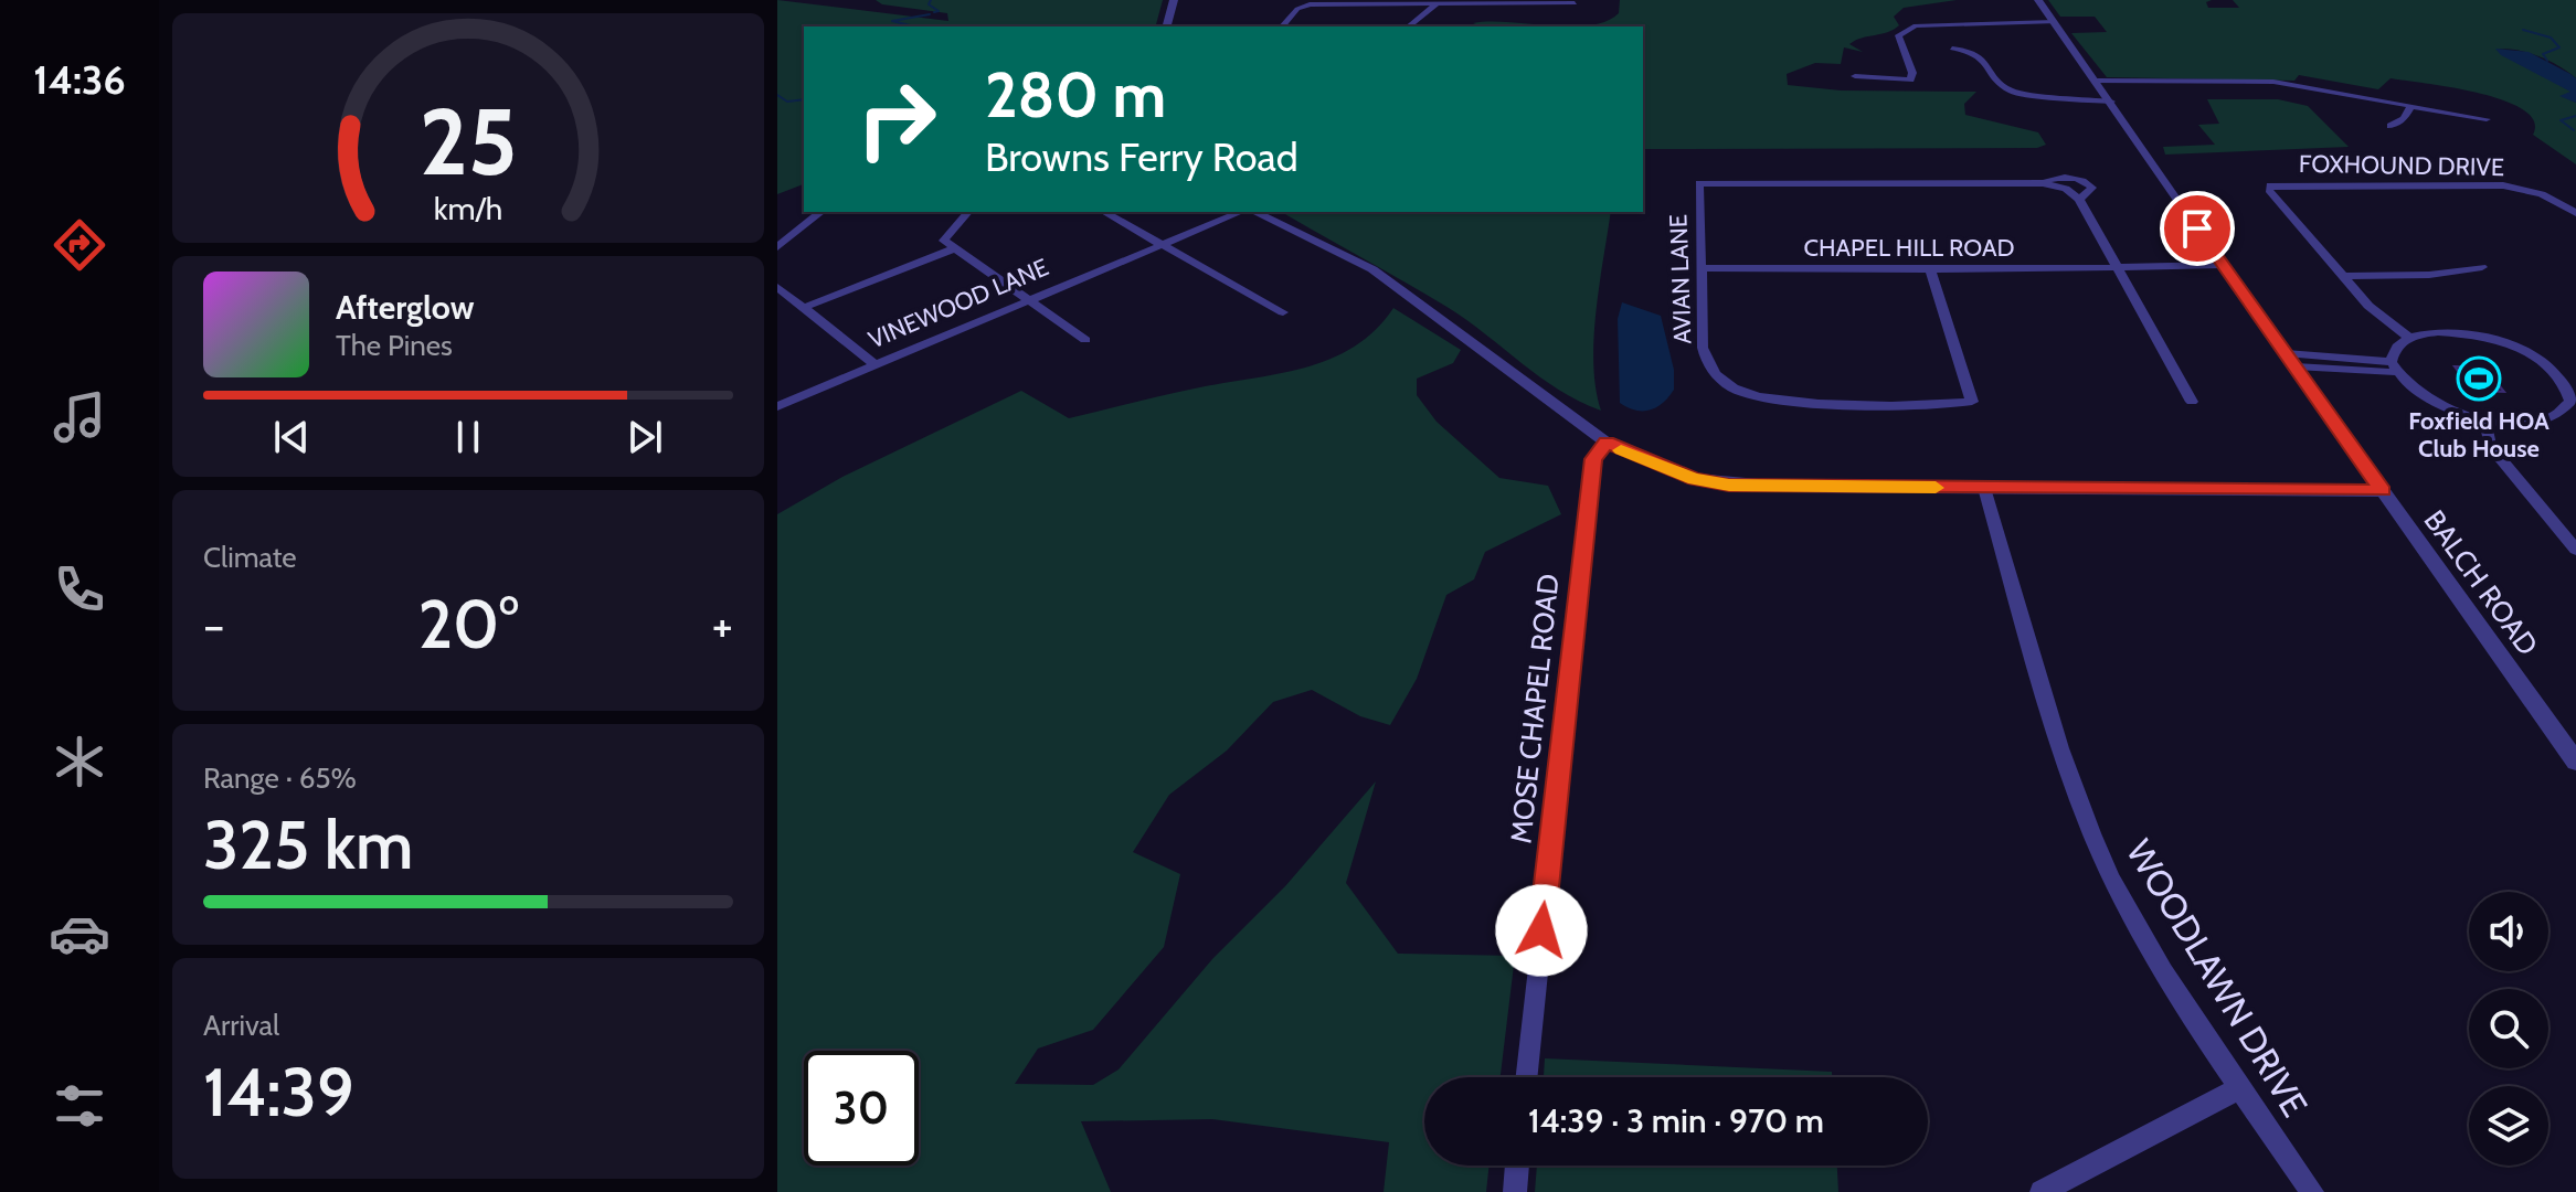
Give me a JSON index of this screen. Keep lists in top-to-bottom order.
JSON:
{
  "streets": {
    "street": [
      "FOXHOUND DRIVE",
      "CHAPEL HILL ROAD",
      "AVIAN LANE",
      "VINEWOOD LANE",
      "BALCH ROAD",
      "MOSE CHAPEL ROAD",
      "WOODLAWN DRIVE"
    ]
  },
  "crossings": [
    ["CHAPEL HILL ROAD", "AVIAN LANE"],
    ["CHAPEL HILL ROAD", "BALCH ROAD"]
  ],
  "places": {
    "sports": ["Foxfield HOA Club House"]
  },
  "page": {
    "tabs": "14:36",
    "turn": ["280 m", "Browns Ferry Road"],
    "song": ["Afterglow", "The Pines"],
    "tile": [
      "Climate",
      ["Range · 65%", "325 km"],
      ["Arrival", "14:39"]
    ],
    "heat": ["−", "20°", "+"],
    "limit": "30",
    "trip": "14:39 · 3 min · 970 m",
    "gauge": ["25", "km/h"]
  }
}
